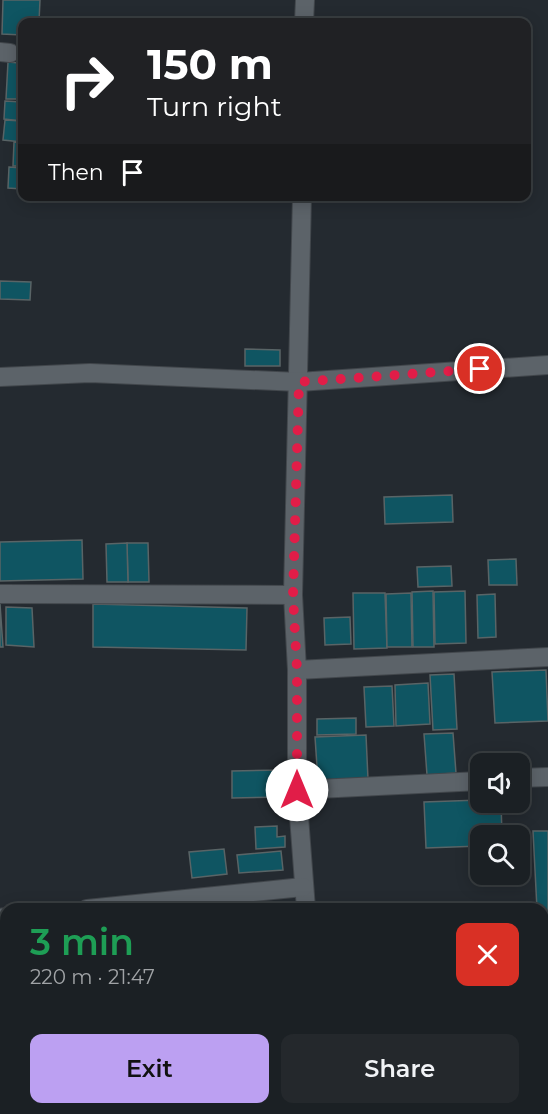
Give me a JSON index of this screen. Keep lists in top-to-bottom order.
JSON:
{
  "page": {
    "turn": ["150 m", "Turn right"],
    "then": "Then",
    "heading": ["3 min", "220 m · 21:47"],
    "buttons": ["Exit", "Share"]
  }
}
